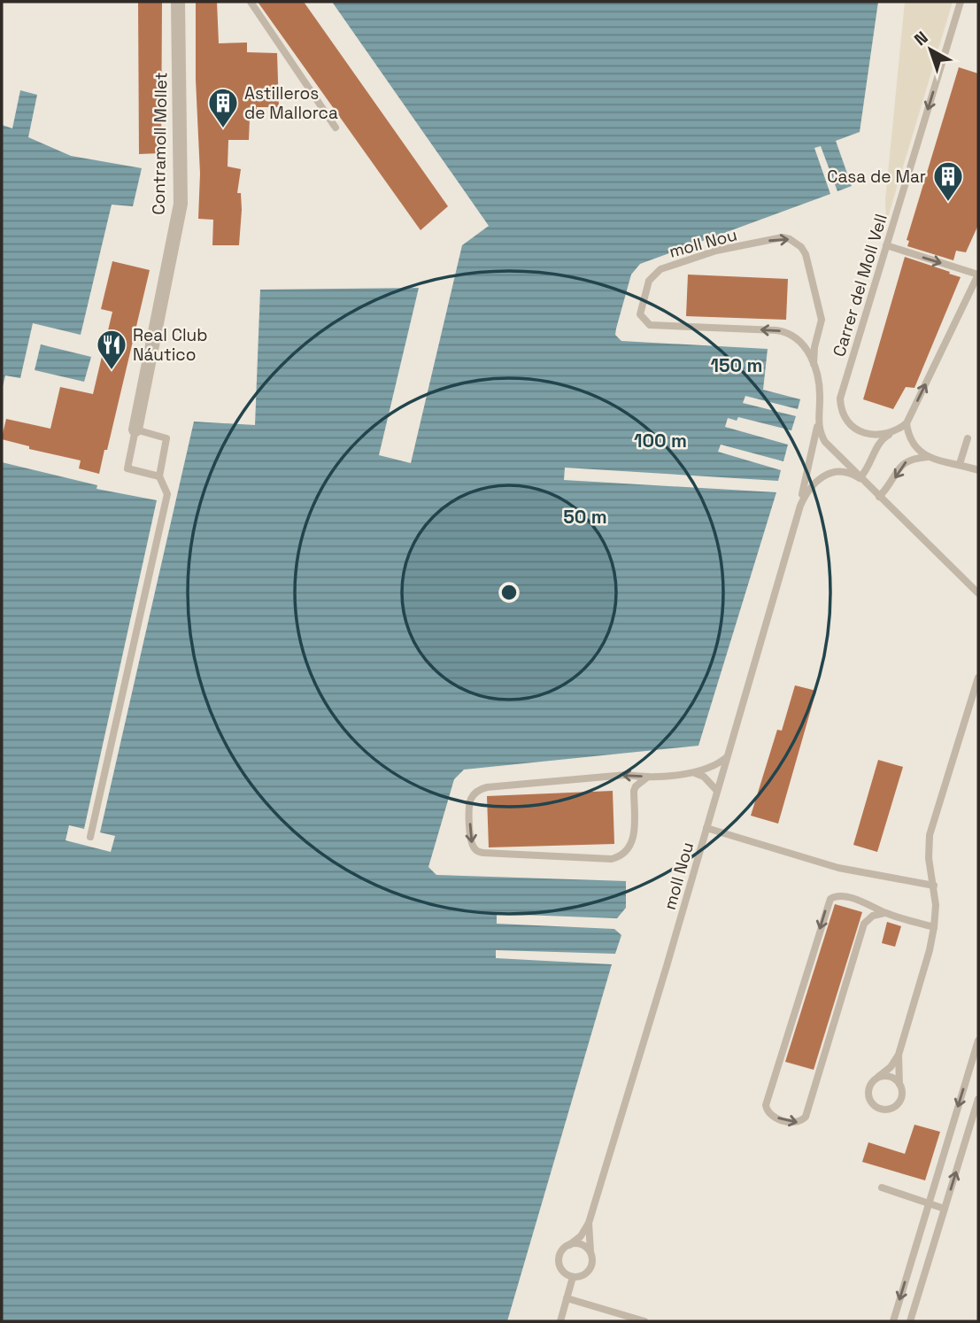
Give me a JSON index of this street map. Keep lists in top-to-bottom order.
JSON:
{
  "streets": {
    "street": ["Contramoll Mollet"],
    "lane": ["moll Nou", "Carrer del Moll Vell"]
  },
  "one_way": ["Carrer del Moll Vell"],
  "places": {
    "building": ["Astilleros de Mallorca", "Casa de Mar"],
    "restaurant": ["Real Club Náutico"]
  },
  "north": "top left",
  "rings": ["150 m", "100 m", "50 m"]
}
